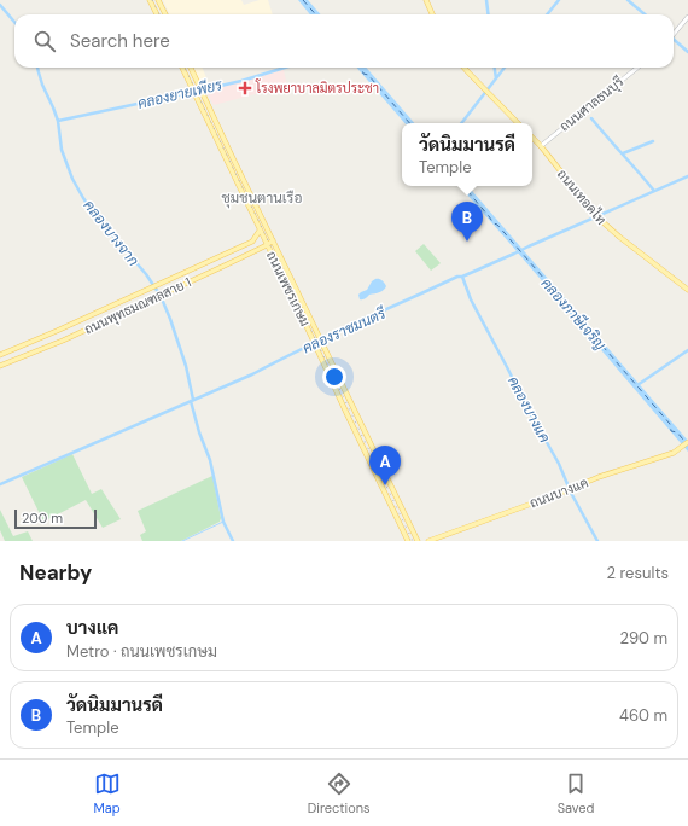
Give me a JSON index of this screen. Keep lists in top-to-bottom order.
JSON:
{
  "streets": {
    "main road": [
      "ถนนเทอดไท",
      "ถนนเพชรเกษม",
      "ถนนพุทธมณฑลสาย 1",
      "ถนนบางแค"
    ],
    "street": ["ถนนศาลธนบุรี"]
  },
  "crossings": [
    ["ถนนศาลธนบุรี", "ถนนเทอดไท"],
    ["ถนนเพชรเกษม", "ถนนพุทธมณฑลสาย 1"]
  ],
  "districts": ["ชุมชนตานเรือ"],
  "water": [
    "คลองยายเพียร",
    "คลองบางจาก",
    "คลองภาษีเจริญ",
    "คลองราชมนตรี",
    "คลองบางแค"
  ],
  "places": {
    "health": ["โรงพยาบาลมิตรประชา"]
  },
  "scale_bar": "200 m",
  "page": {
    "search": "Search here",
    "popup": ["วัดนิมมานรดี", "Temple"],
    "pins": ["B", "A"],
    "scale": "200 m",
    "heading": ["Nearby", "2 results"],
    "list": [
      {
        "mark": "A",
        "name": "บางแค",
        "note": "Metro · ถนนเพชรเกษม",
        "value": "290 m"
      },
      {
        "mark": "B",
        "name": "วัดนิมมานรดี",
        "note": "Temple",
        "value": "460 m"
      }
    ],
    "nav": ["Map", "Directions", "Saved"]
  }
}
